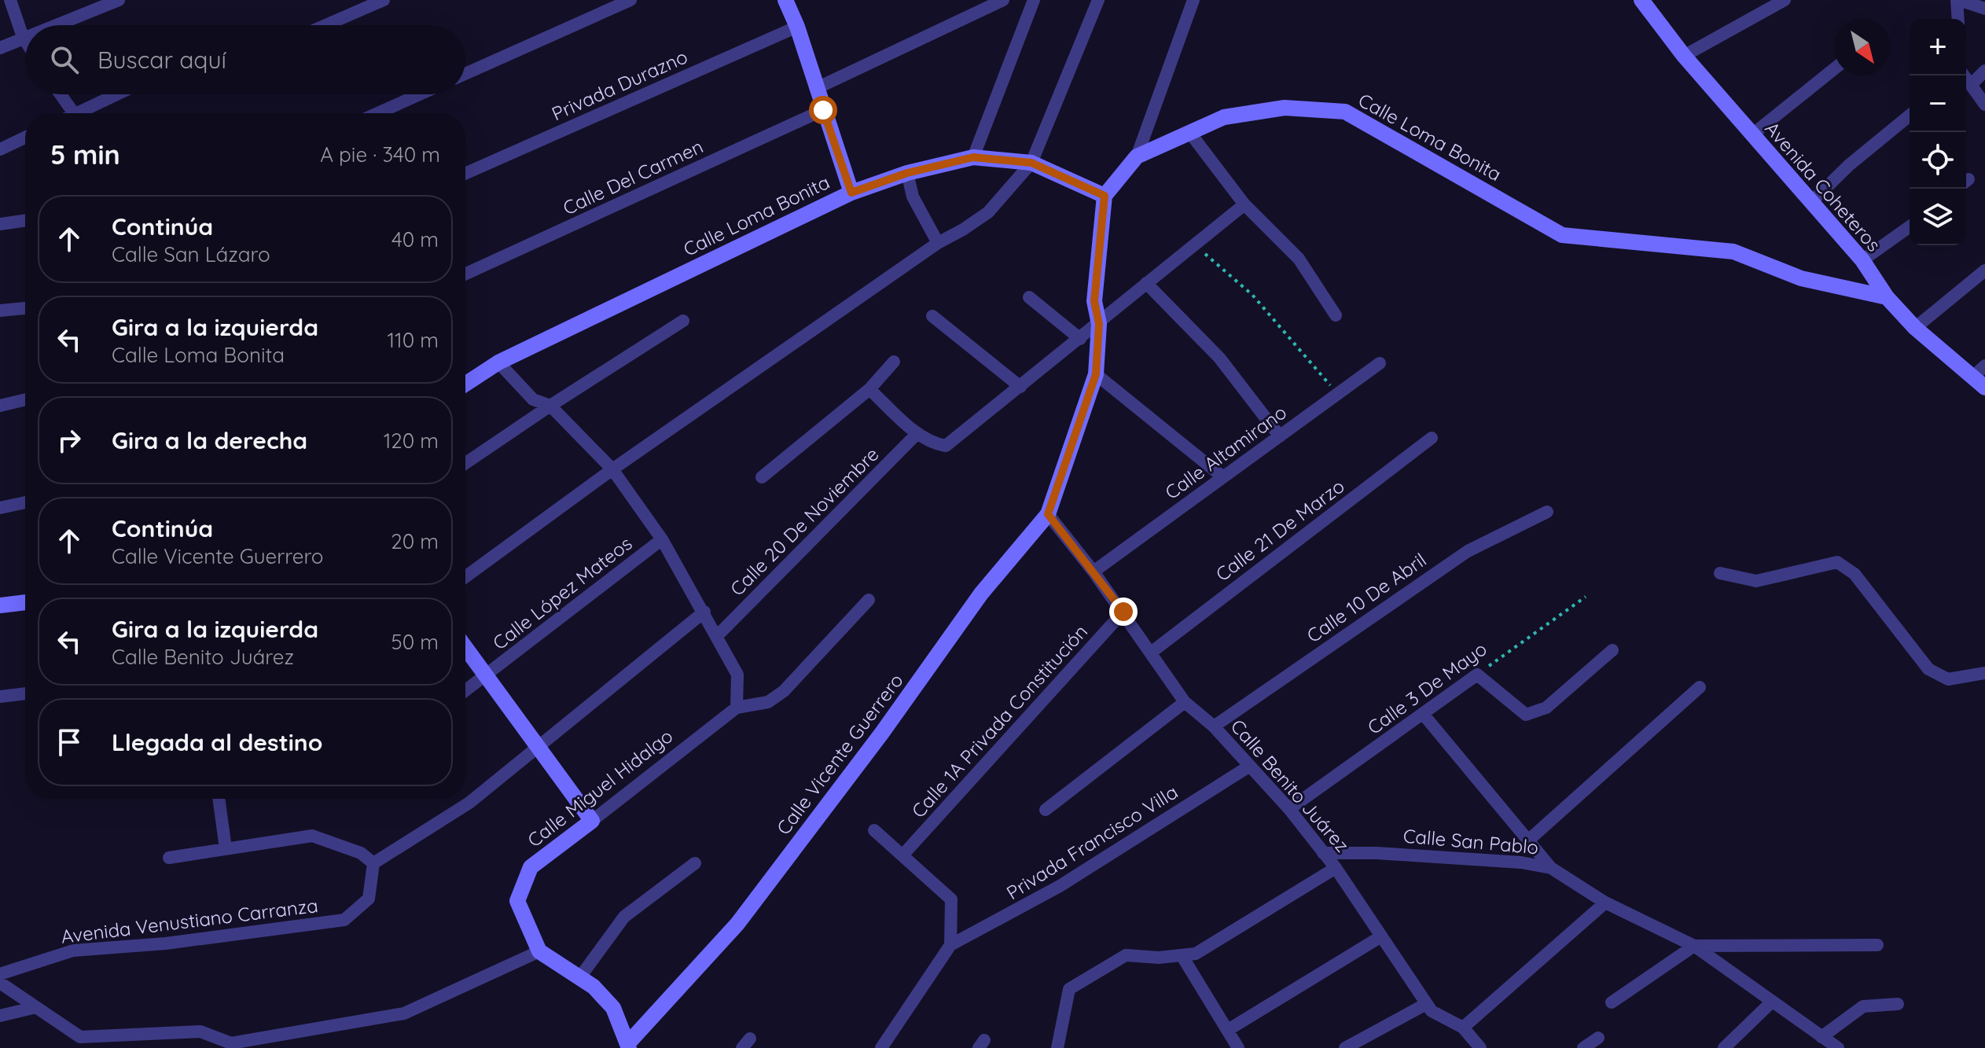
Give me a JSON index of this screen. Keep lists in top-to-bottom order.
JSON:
{
  "streets": {
    "street": [
      "Privada Durazno",
      "Calle Loma Bonita",
      "Calle Del Carmen",
      "Avenida Coheteros",
      "Calle Altamirano",
      "Calle 20 De Noviembre",
      "Calle 21 De Marzo",
      "Calle López Mateos",
      "Calle 10 De Abril",
      "Calle 3 De Mayo",
      "Calle 1A Privada Constitución",
      "Calle Vicente Guerrero",
      "Calle Benito Juárez",
      "Calle Miguel Hidalgo",
      "Calle San Pablo",
      "Privada Francisco Villa",
      "Avenida Venustiano Carranza"
    ]
  },
  "crossings": [
    ["Calle Loma Bonita", "Avenida Coheteros"],
    ["Calle Loma Bonita", "Calle Vicente Guerrero"],
    ["Calle Altamirano", "Calle Benito Juárez"],
    ["Calle 21 De Marzo", "Calle Benito Juárez"],
    ["Calle 10 De Abril", "Calle Benito Juárez"],
    ["Calle 3 De Mayo", "Calle Benito Juárez"],
    ["Calle 1A Privada Constitución", "Calle Benito Juárez"],
    ["Calle Vicente Guerrero", "Calle Benito Juárez"],
    ["Calle Benito Juárez", "Calle San Pablo"],
    ["Calle Benito Juárez", "Privada Francisco Villa"]
  ],
  "north": "bottom right",
  "page": {
    "map_buttons": ["+", "−"],
    "search": "Buscar aquí",
    "heading": ["5 min", "A pie · 340 m"],
    "list": [
      ["Continúa", "Calle San Lázaro", "40 m"],
      ["Gira a la izquierda", "Calle Loma Bonita", "110 m"],
      ["Gira a la derecha", "120 m"],
      ["Continúa", "Calle Vicente Guerrero", "20 m"],
      ["Gira a la izquierda", "Calle Benito Juárez", "50 m"],
      "Llegada al destino"
    ]
  }
}
